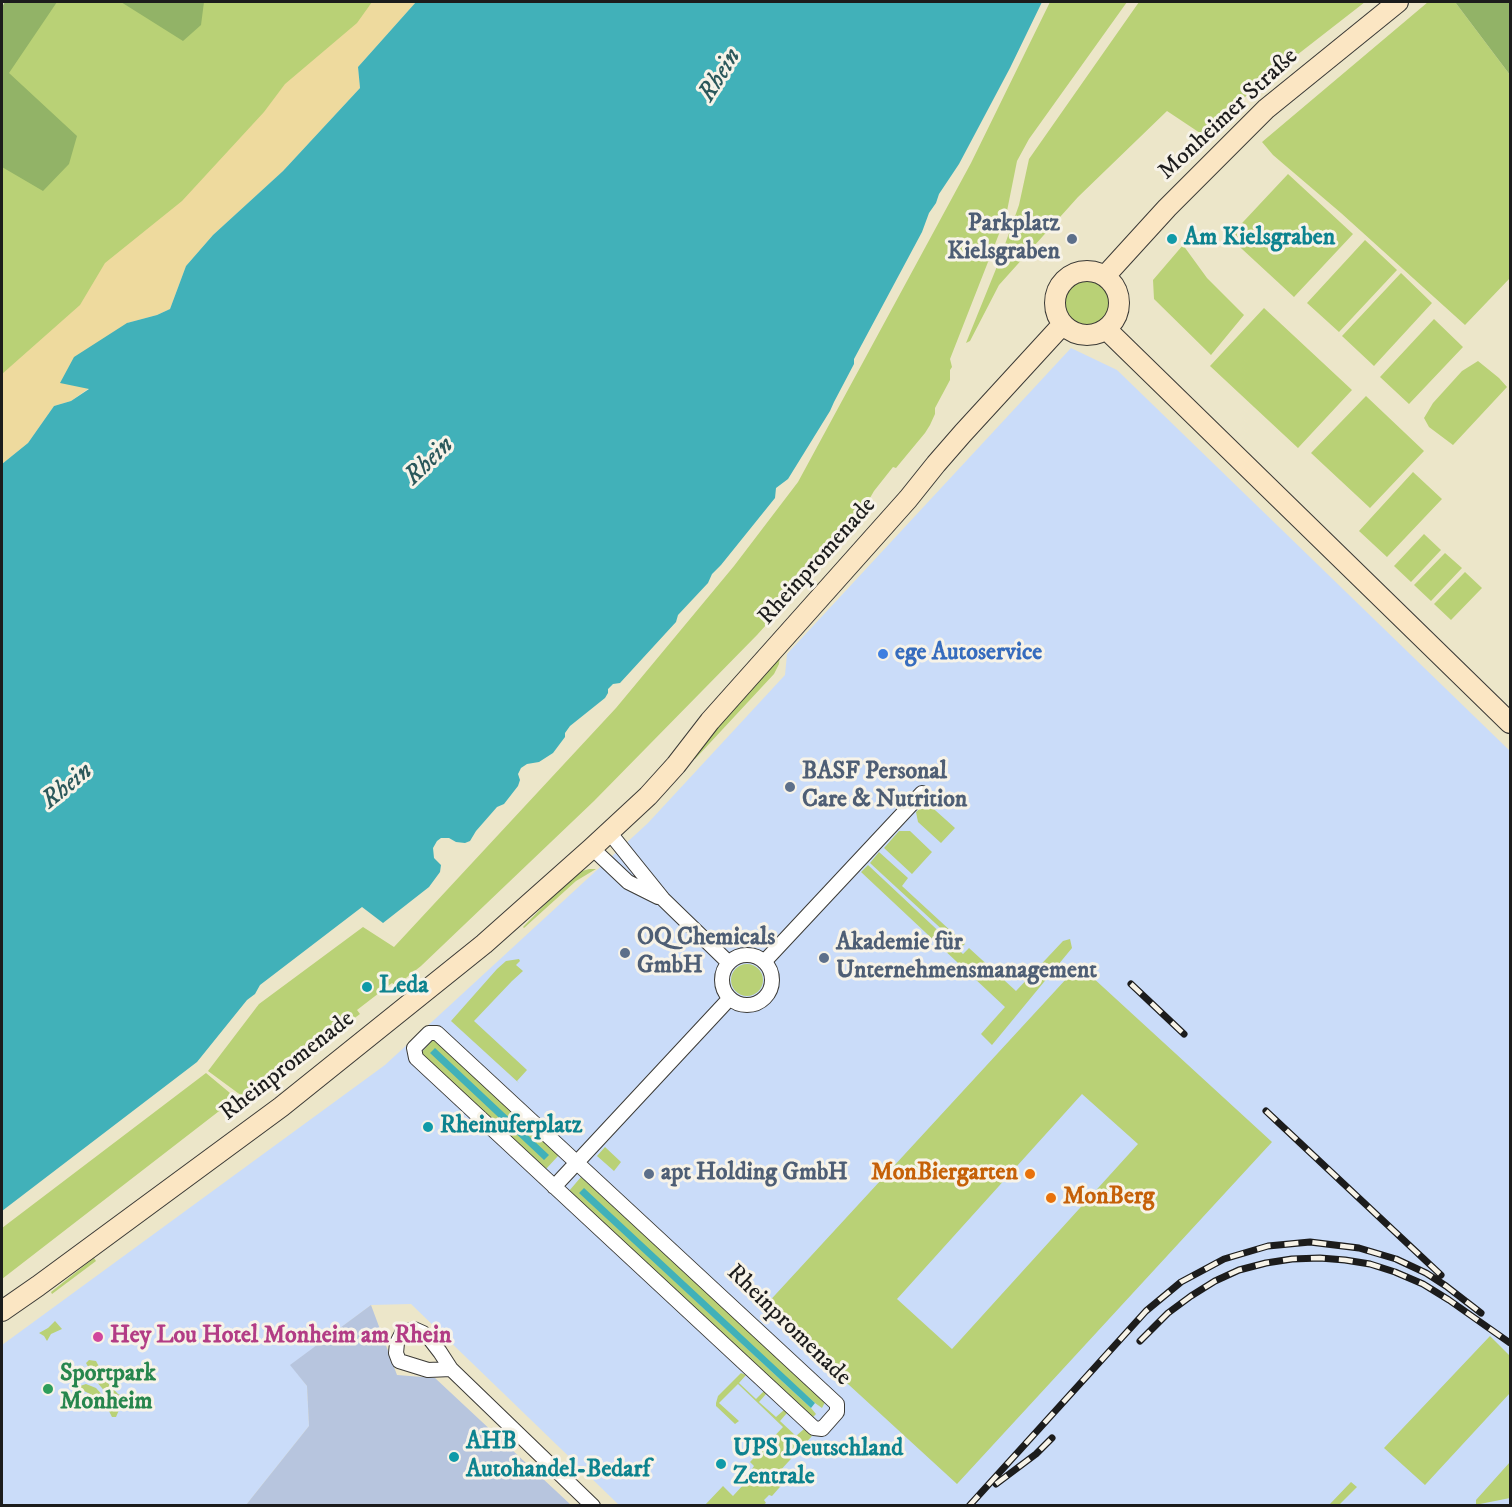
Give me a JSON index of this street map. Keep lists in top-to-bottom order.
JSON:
{
  "streets": {
    "street": ["Monheimer Straße", "Rheinpromenade"]
  },
  "crossings": [
    ["Monheimer Straße", "Rheinpromenade"]
  ],
  "water": ["Rhein"],
  "places": [
    "Parkplatz Kielsgraben",
    "Am Kielsgraben",
    "ege Autoservice",
    "BASF Personal Care & Nutrition",
    "OQ Chemicals GmbH",
    "Akademie für Unternehmensmanagement",
    "Leda",
    "Rheinuferplatz",
    "apt Holding GmbH",
    "MonBiergarten",
    "MonBerg",
    "Hey Lou Hotel Monheim am Rhein",
    "Sportpark Monheim",
    "AHB Autohandel-Bedarf",
    "UPS Deutschland Zentrale"
  ]
}
